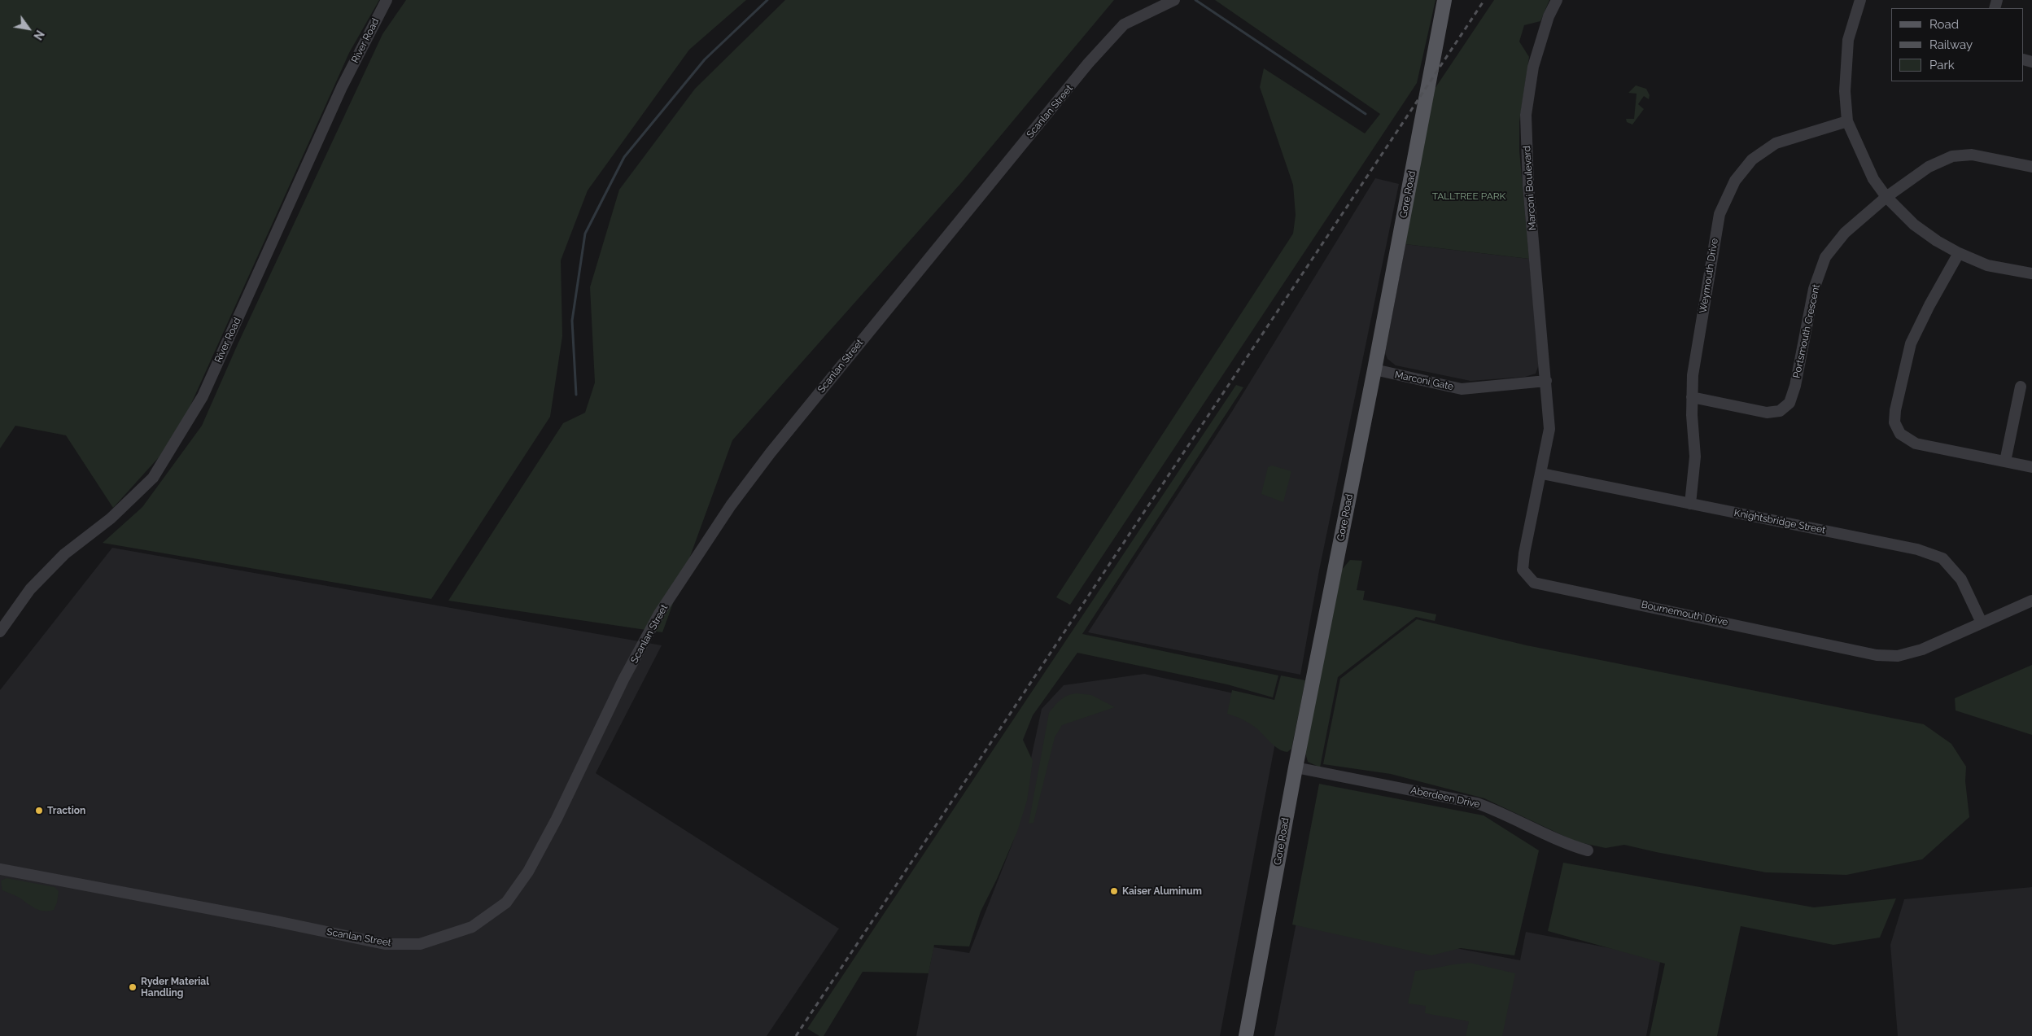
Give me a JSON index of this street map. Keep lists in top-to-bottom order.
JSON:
{
  "streets": {
    "main road": ["Gore Road"],
    "street": [
      "River Road",
      "Scanlan Street",
      "Marconi Boulevard",
      "Weymouth Drive",
      "Portsmouth Crescent",
      "Marconi Gate",
      "Knightsbridge Street",
      "Bournemouth Drive",
      "Aberdeen Drive"
    ]
  },
  "crossings": [
    ["Marconi Boulevard", "Marconi Gate"],
    ["Marconi Boulevard", "Bournemouth Drive"],
    ["Gore Road", "Marconi Gate"],
    ["Gore Road", "Aberdeen Drive"],
    ["Weymouth Drive", "Portsmouth Crescent"],
    ["Weymouth Drive", "Knightsbridge Street"],
    ["Marconi Gate", "Bournemouth Drive"],
    ["Knightsbridge Street", "Bournemouth Drive"]
  ],
  "parks": ["TALLTREE PARK"],
  "places": ["Traction", "Kaiser Aluminum", "Ryder Material Handling"],
  "legend": ["Road", "Railway", "Park"],
  "north": "bottom right"
}
